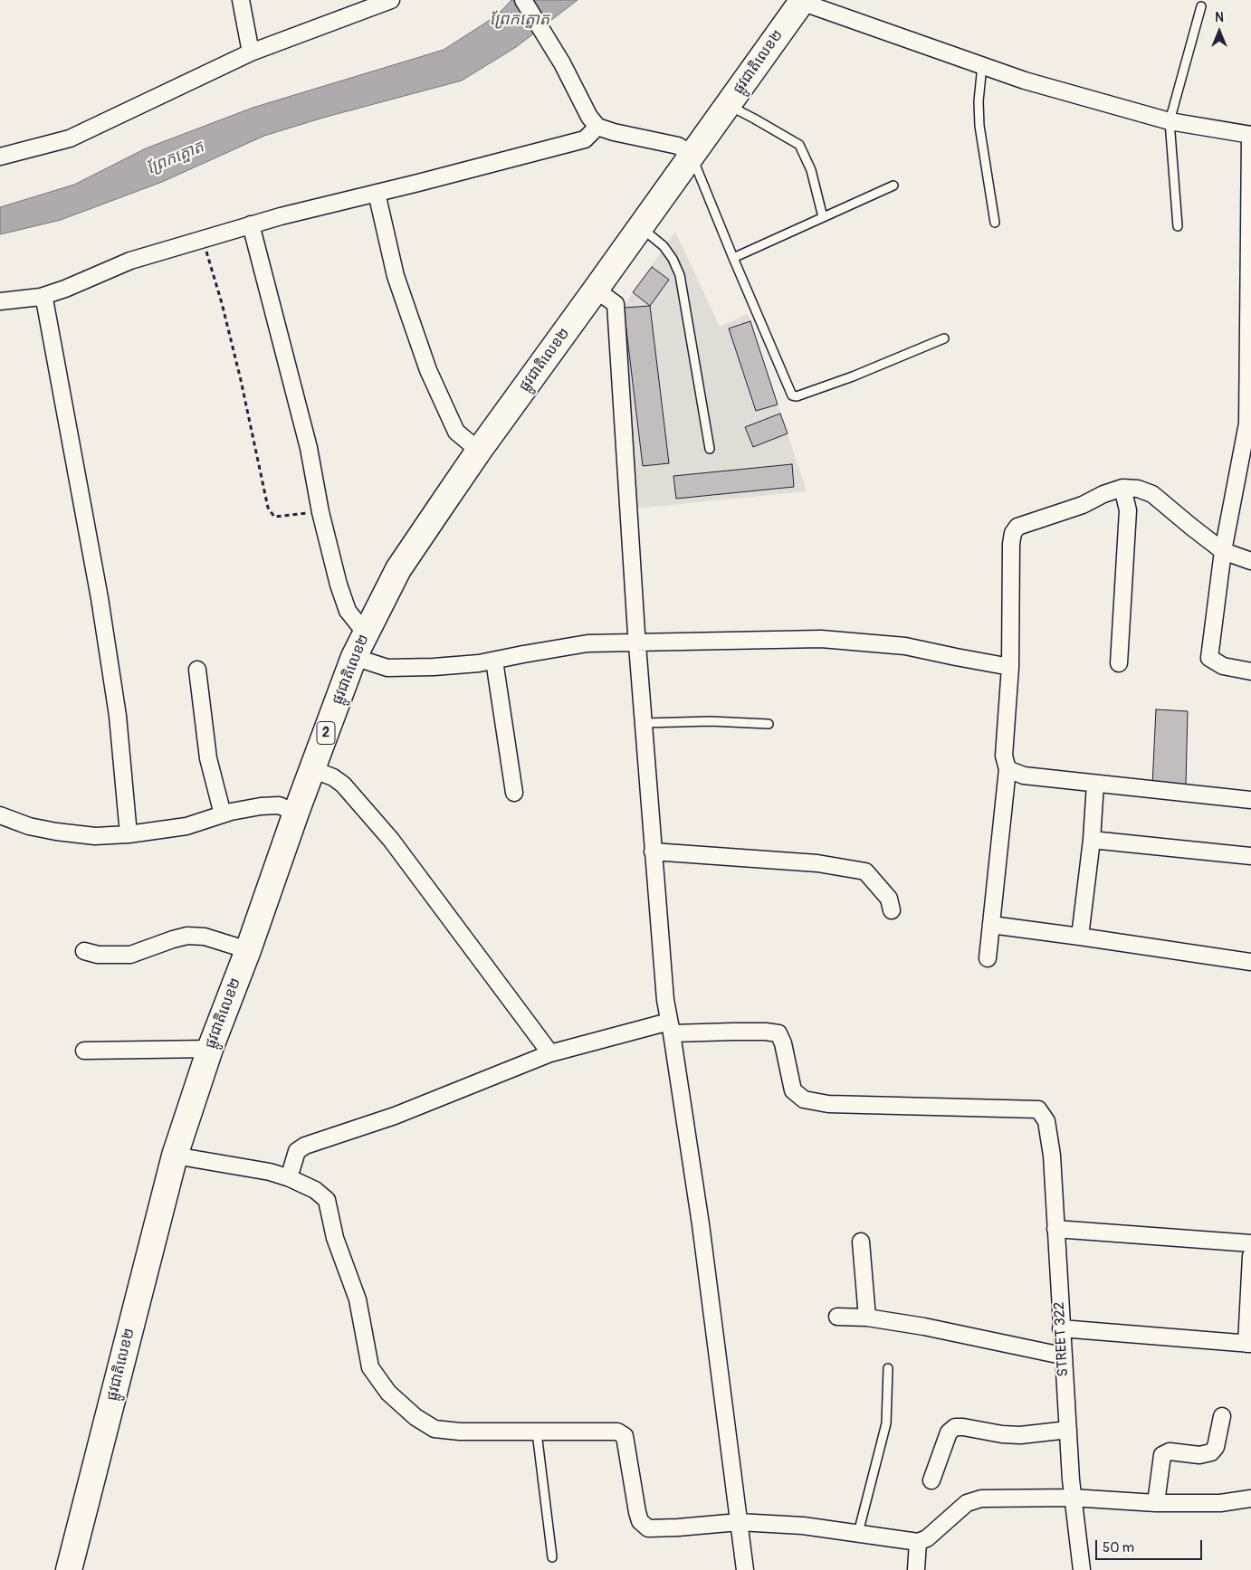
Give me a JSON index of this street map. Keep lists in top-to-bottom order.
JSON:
{
  "streets": {
    "highway": ["ផ្លូវជាតិលេខ២", "2"],
    "street": ["STREET 322"]
  },
  "water": ["ព្រែកត្នោត"],
  "scale_bar": "50 m",
  "north": "top"
}
